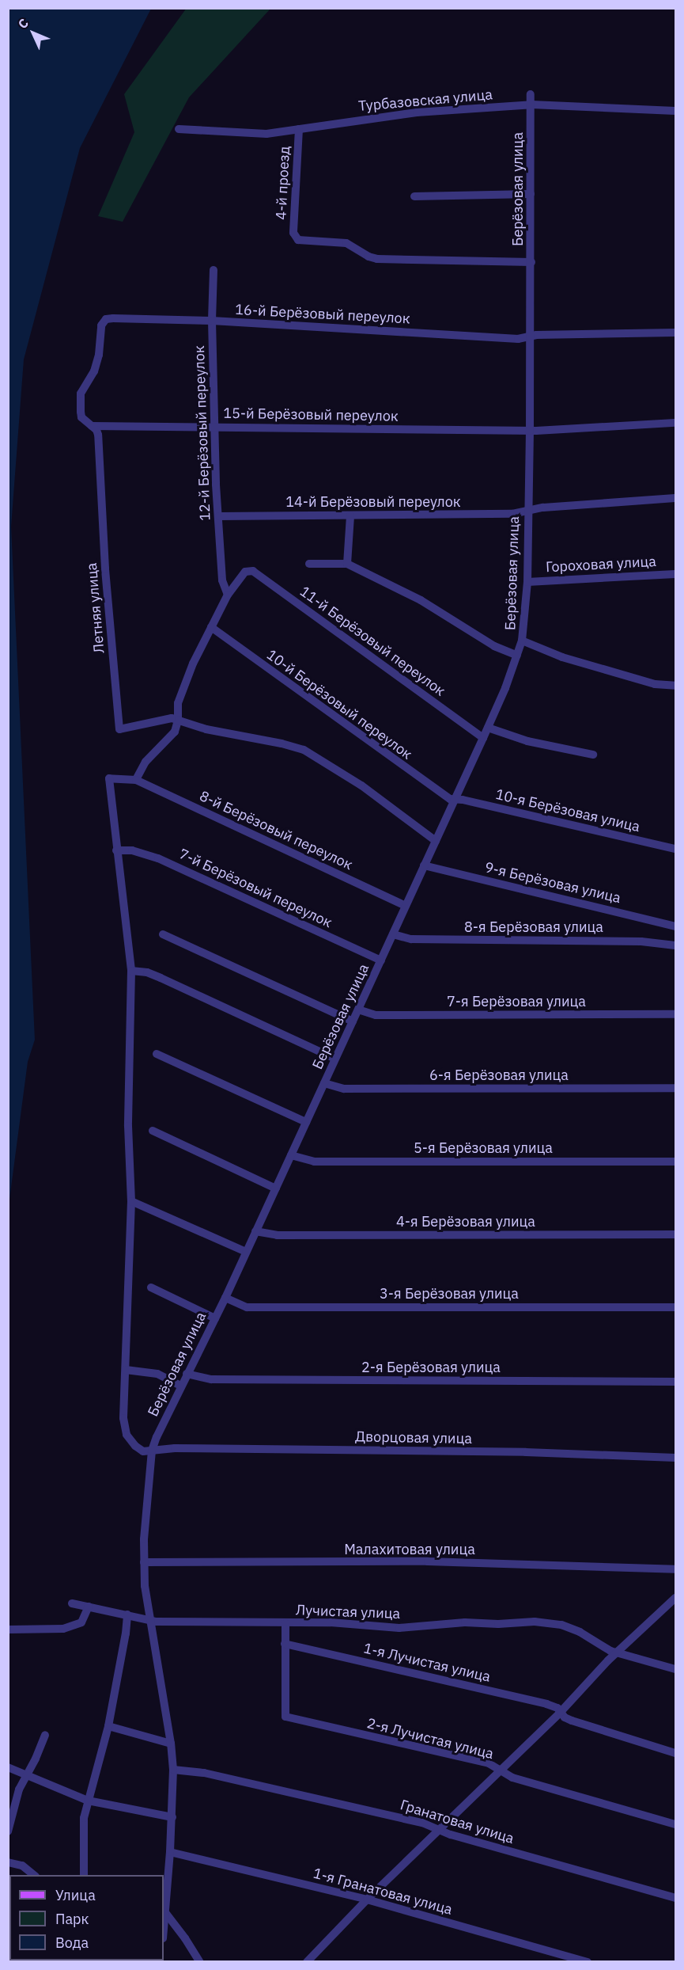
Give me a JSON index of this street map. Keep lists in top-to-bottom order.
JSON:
{
  "streets": {
    "street": [
      "Турбазовская улица",
      "4-й проезд",
      "Берёзовая улица",
      "16-й Берёзовый переулок",
      "15-й Берёзовый переулок",
      "12-й Берёзовый переулок",
      "14-й Берёзовый переулок",
      "Гороховая улица",
      "Летняя улица",
      "11-й Берёзовый переулок",
      "10-й Берёзовый переулок",
      "10-я Берёзовая улица",
      "8-й Берёзовый переулок",
      "9-я Берёзовая улица",
      "7-й Берёзовый переулок",
      "8-я Берёзовая улица",
      "7-я Берёзовая улица",
      "6-я Берёзовая улица",
      "5-я Берёзовая улица",
      "4-я Берёзовая улица",
      "3-я Берёзовая улица",
      "2-я Берёзовая улица",
      "Дворцовая улица",
      "Малахитовая улица",
      "Лучистая улица",
      "1-я Лучистая улица",
      "2-я Лучистая улица",
      "Гранатовая улица",
      "1-я Гранатовая улица"
    ]
  },
  "crossings": [
    ["Турбазовская улица", "4-й проезд"],
    ["Турбазовская улица", "Берёзовая улица"],
    ["4-й проезд", "Берёзовая улица"],
    ["Берёзовая улица", "16-й Берёзовый переулок"],
    ["Берёзовая улица", "15-й Берёзовый переулок"],
    ["Берёзовая улица", "14-й Берёзовый переулок"],
    ["Берёзовая улица", "Гороховая улица"],
    ["Берёзовая улица", "11-й Берёзовый переулок"],
    ["Берёзовая улица", "10-й Берёзовый переулок"],
    ["Берёзовая улица", "10-я Берёзовая улица"],
    ["Берёзовая улица", "8-й Берёзовый переулок"],
    ["Берёзовая улица", "9-я Берёзовая улица"],
    ["Берёзовая улица", "7-й Берёзовый переулок"],
    ["Берёзовая улица", "8-я Берёзовая улица"],
    ["Берёзовая улица", "7-я Берёзовая улица"],
    ["Берёзовая улица", "6-я Берёзовая улица"],
    ["Берёзовая улица", "5-я Берёзовая улица"],
    ["Берёзовая улица", "4-я Берёзовая улица"],
    ["Берёзовая улица", "3-я Берёзовая улица"],
    ["Берёзовая улица", "2-я Берёзовая улица"],
    ["Берёзовая улица", "Дворцовая улица"],
    ["Берёзовая улица", "Малахитовая улица"],
    ["Берёзовая улица", "Лучистая улица"],
    ["Берёзовая улица", "Гранатовая улица"],
    ["Берёзовая улица", "1-я Гранатовая улица"],
    ["16-й Берёзовый переулок", "15-й Берёзовый переулок"],
    ["16-й Берёзовый переулок", "12-й Берёзовый переулок"],
    ["16-й Берёзовый переулок", "Летняя улица"],
    ["15-й Берёзовый переулок", "12-й Берёзовый переулок"],
    ["15-й Берёзовый переулок", "Летняя улица"],
    ["12-й Берёзовый переулок", "14-й Берёзовый переулок"],
    ["12-й Берёзовый переулок", "11-й Берёзовый переулок"],
    ["10-й Берёзовый переулок", "10-я Берёзовая улица"],
    ["1-я Лучистая улица", "2-я Лучистая улица"]
  ],
  "legend": ["Улица", "Парк", "Вода"],
  "north": "top left"
}
